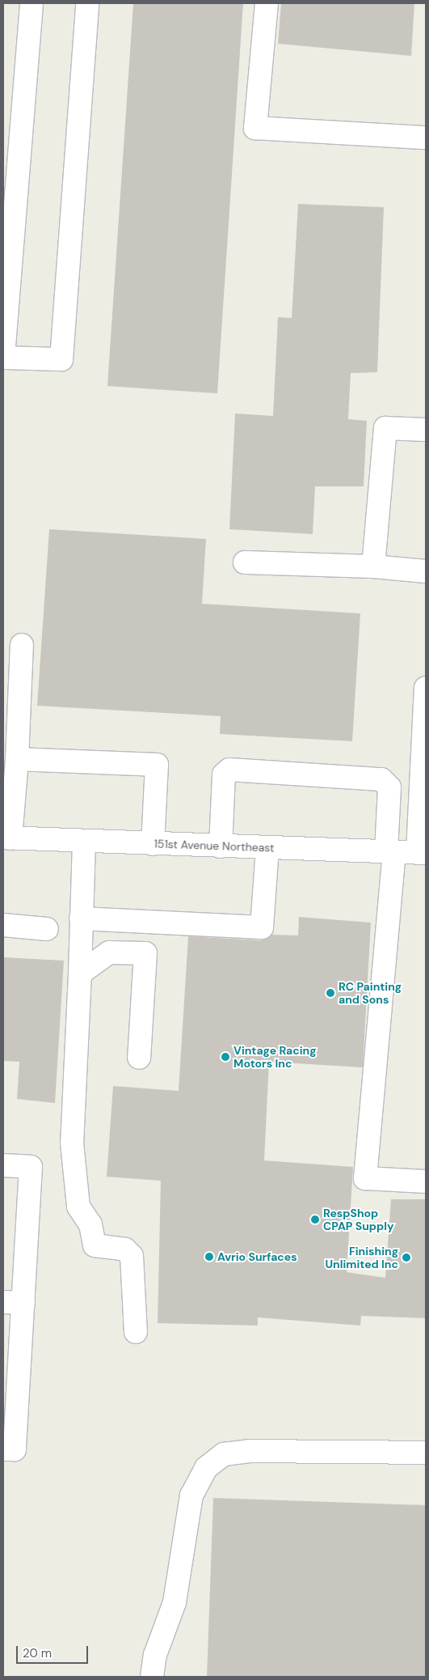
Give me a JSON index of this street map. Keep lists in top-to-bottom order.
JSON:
{
  "streets": {
    "street": ["151st Avenue Northeast"]
  },
  "places": [
    "RC Painting and Sons",
    "Vintage Racing Motors Inc",
    "RespShop CPAP Supply",
    "Avrio Surfaces",
    "Finishing Unlimited Inc"
  ],
  "scale_bar": "20 m"
}
